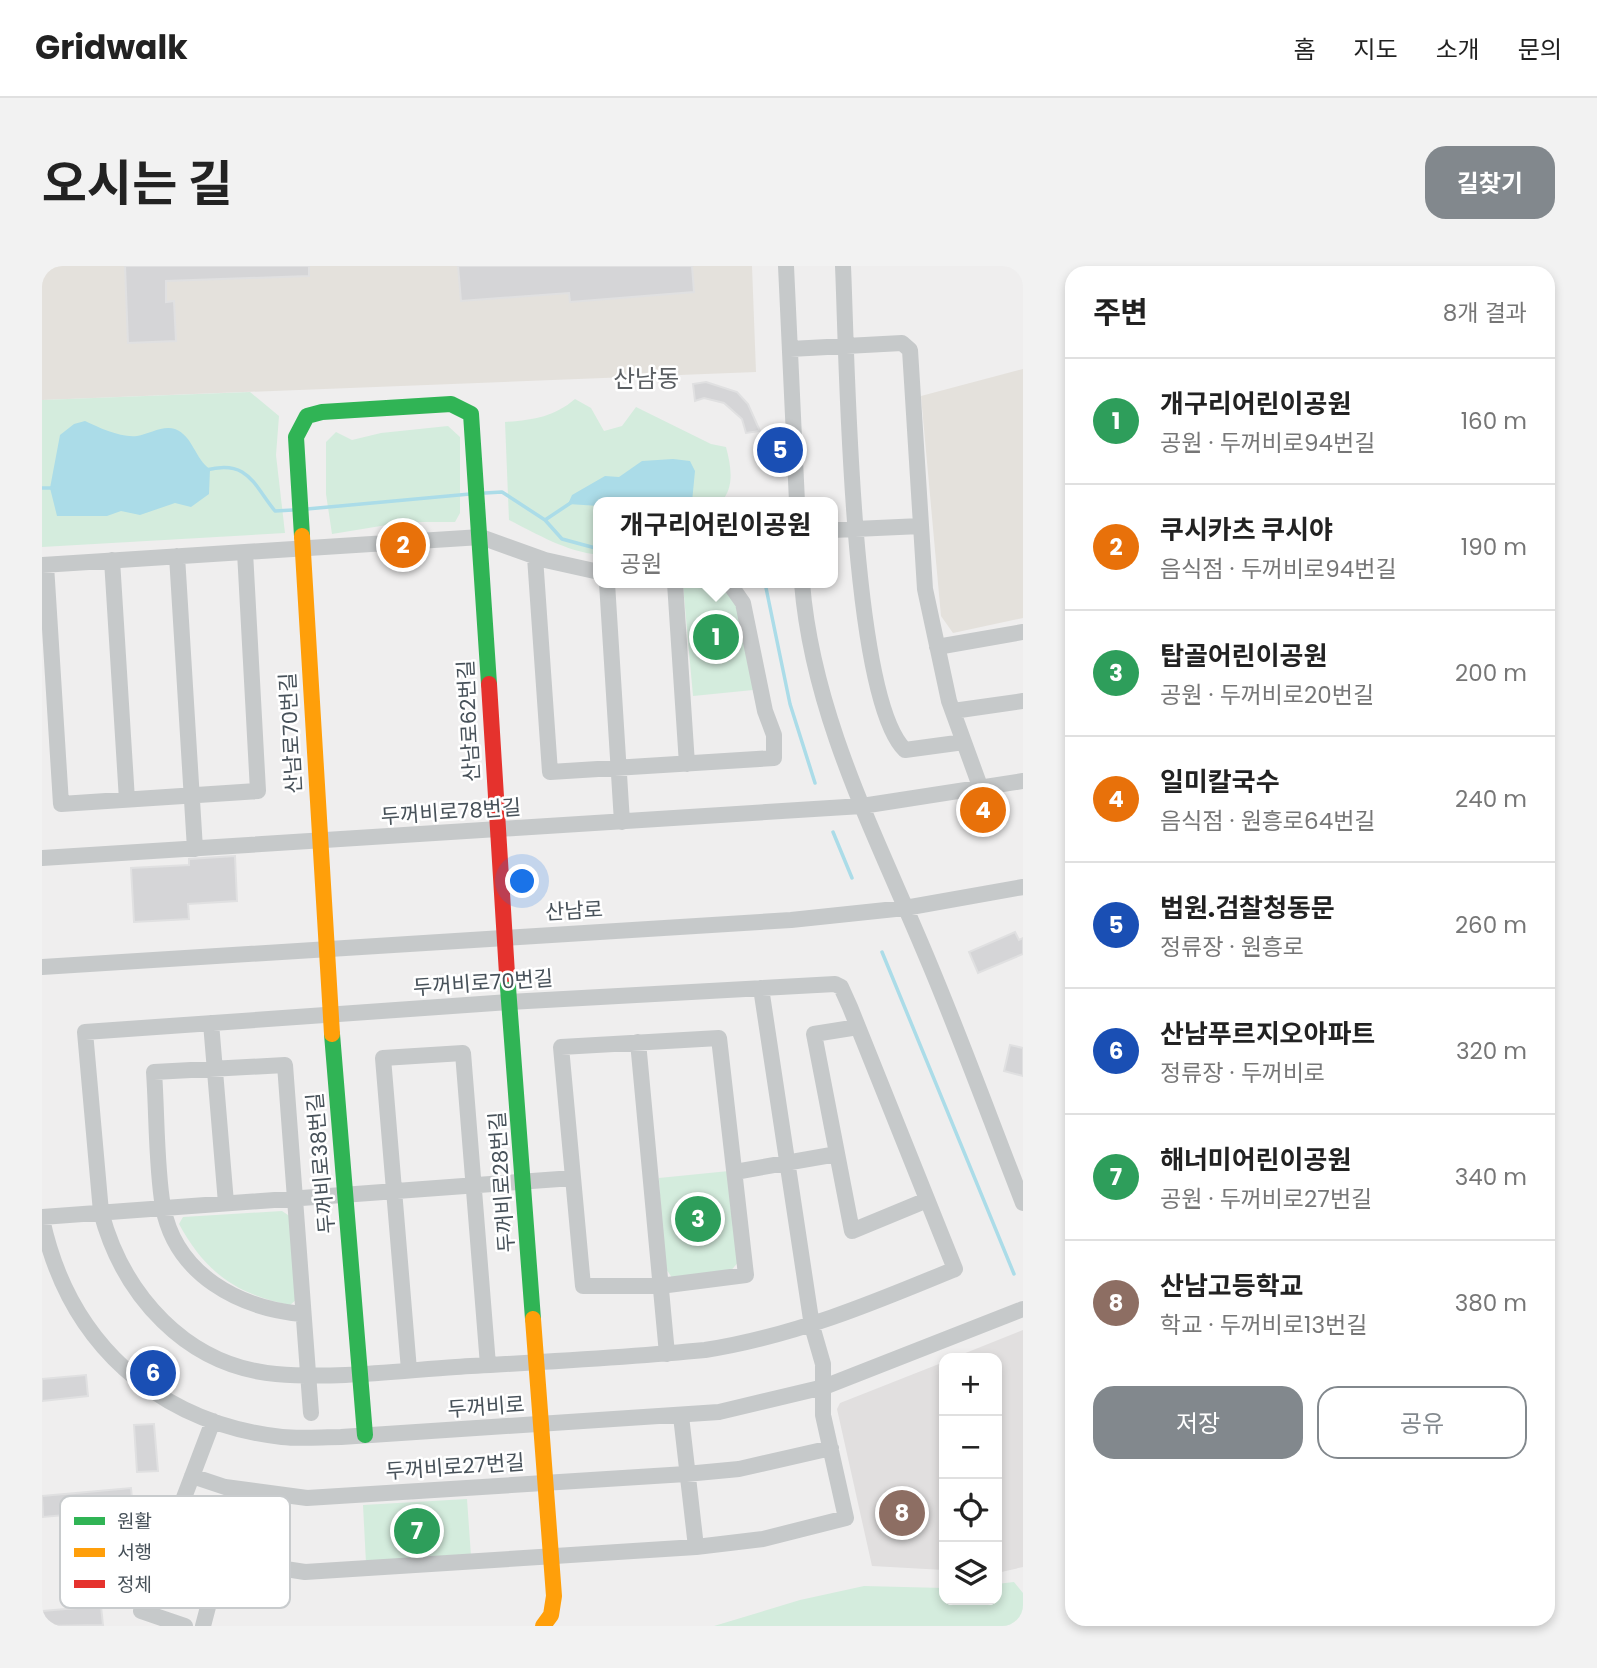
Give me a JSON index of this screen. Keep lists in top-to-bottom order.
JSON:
{
  "streets": {
    "street": [
      "산남로62번길",
      "산남로70번길",
      "두꺼비로78번길",
      "산남로",
      "두꺼비로70번길",
      "두꺼비로38번길",
      "두꺼비로28번길",
      "두꺼비로",
      "두꺼비로27번길"
    ]
  },
  "crossings": [
    ["산남로62번길", "산남로70번길"],
    ["산남로62번길", "두꺼비로78번길"],
    ["산남로62번길", "산남로"],
    ["산남로62번길", "두꺼비로28번길"],
    ["산남로70번길", "두꺼비로78번길"],
    ["산남로70번길", "산남로"],
    ["산남로70번길", "두꺼비로38번길"],
    ["산남로", "두꺼비로38번길"],
    ["산남로", "두꺼비로28번길"],
    ["두꺼비로70번길", "두꺼비로38번길"],
    ["두꺼비로70번길", "두꺼비로28번길"],
    ["두꺼비로38번길", "두꺼비로"],
    ["두꺼비로28번길", "두꺼비로"],
    ["두꺼비로28번길", "두꺼비로27번길"],
    ["두꺼비로", "두꺼비로27번길"]
  ],
  "districts": ["산남동"],
  "legend": ["원활", "서행", "정체"],
  "page": {
    "header": "Gridwalk",
    "nav": [
      "홈",
      "지도",
      "소개",
      "문의"
    ],
    "title": "오시는 길",
    "buttons": [
      "길찾기",
      ["저장", "공유"]
    ],
    "heading": ["주변", "8개 결과"],
    "list": [
      {
        "mark": "1",
        "name": "개구리어린이공원",
        "note": "공원 · 두꺼비로94번길",
        "value": "160 m"
      },
      {
        "mark": "2",
        "name": "쿠시카츠 쿠시야",
        "note": "음식점 · 두꺼비로94번길",
        "value": "190 m"
      },
      {
        "mark": "3",
        "name": "탑골어린이공원",
        "note": "공원 · 두꺼비로20번길",
        "value": "200 m"
      },
      {
        "mark": "4",
        "name": "일미칼국수",
        "note": "음식점 · 원흥로64번길",
        "value": "240 m"
      },
      {
        "mark": "5",
        "name": "법원.검찰청동문",
        "note": "정류장 · 원흥로",
        "value": "260 m"
      },
      {
        "mark": "6",
        "name": "산남푸르지오아파트",
        "note": "정류장 · 두꺼비로",
        "value": "320 m"
      },
      {
        "mark": "7",
        "name": "해너미어린이공원",
        "note": "공원 · 두꺼비로27번길",
        "value": "340 m"
      },
      {
        "mark": "8",
        "name": "산남고등학교",
        "note": "학교 · 두꺼비로13번길",
        "value": "380 m"
      }
    ],
    "pins": [
      "5",
      "2",
      "1",
      "4",
      "3",
      "6",
      "8",
      "7"
    ],
    "popup": ["개구리어린이공원", "공원"],
    "map_buttons": ["+", "−"]
  }
}
